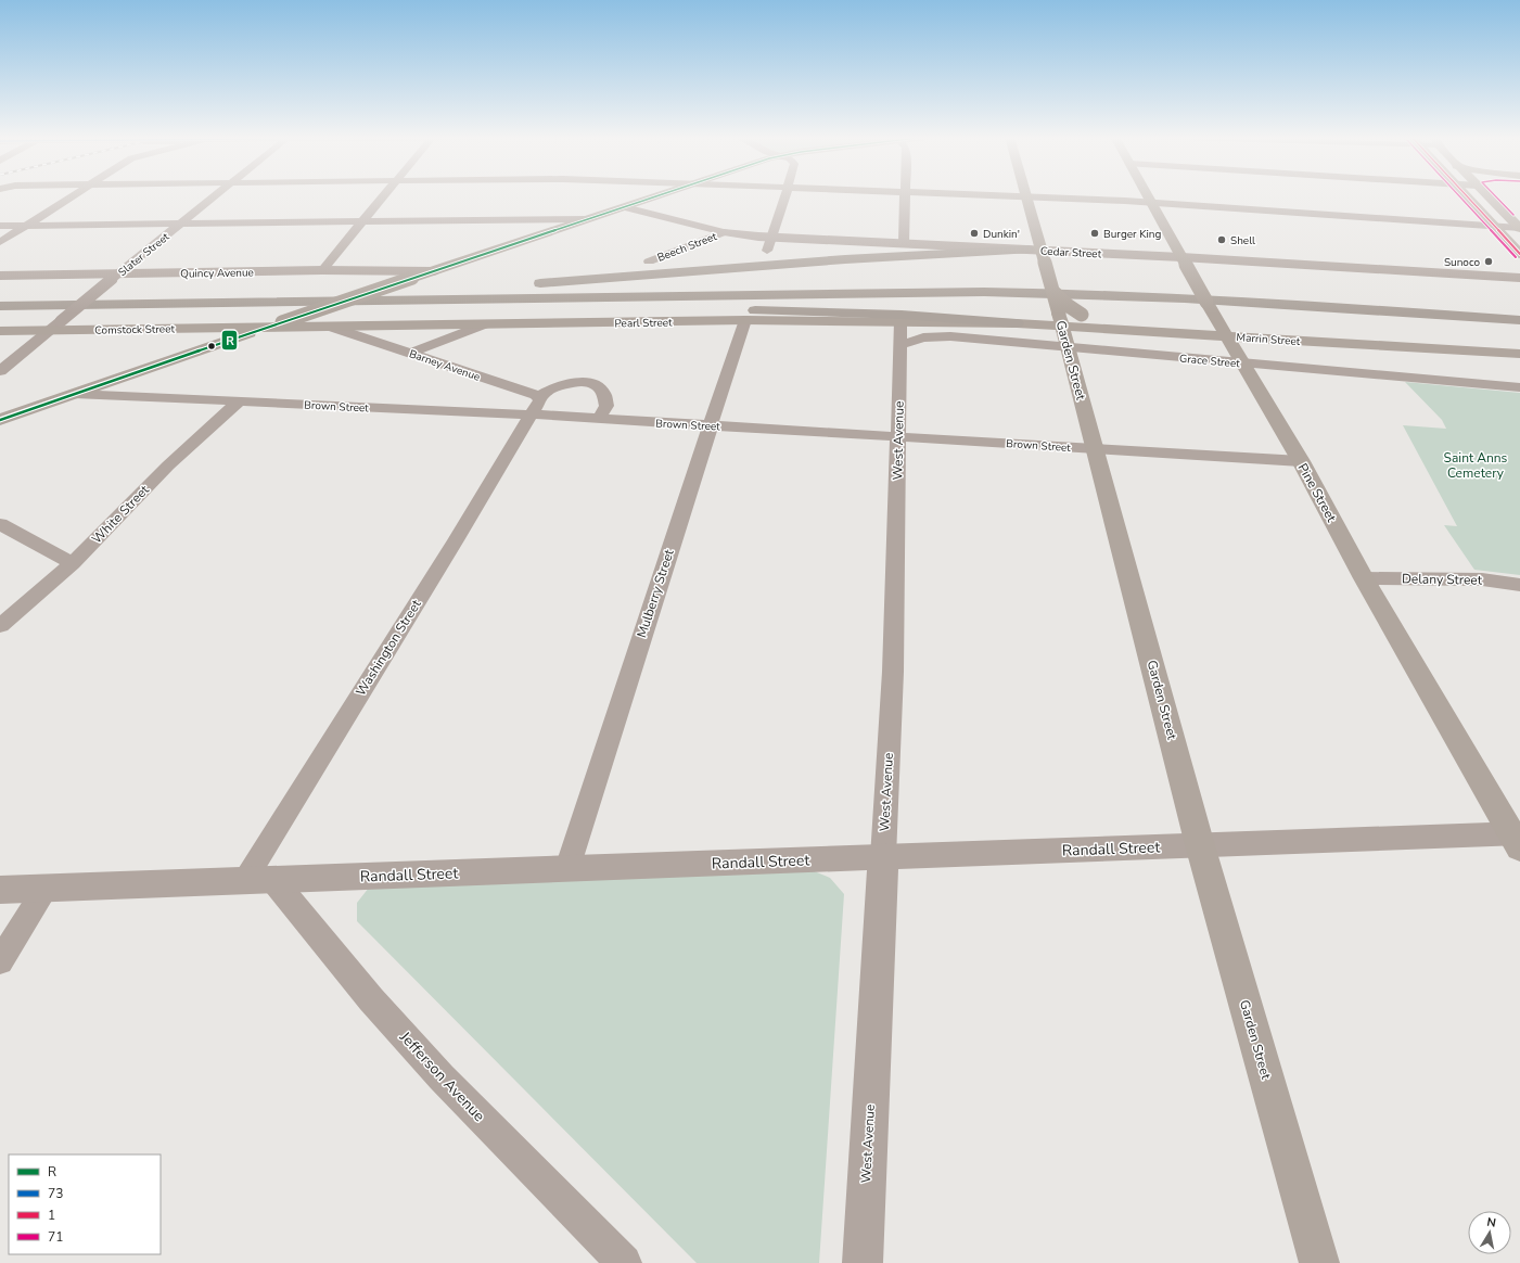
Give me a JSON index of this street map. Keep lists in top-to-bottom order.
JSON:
{
  "streets": {
    "main road": [
      "Pearl Street",
      "Comstock Street",
      "Marrin Street",
      "Garden Street",
      "Pine Street"
    ],
    "street": [
      "Beech Street",
      "Cedar Street",
      "Slater Street",
      "Quincy Avenue",
      "Grace Street",
      "Barney Avenue",
      "Brown Street",
      "West Avenue",
      "White Street",
      "Delany Street",
      "Mulberry Street",
      "Washington Street",
      "Randall Street",
      "Jefferson Avenue"
    ]
  },
  "crossings": [
    ["Beech Street", "Cedar Street"],
    ["Cedar Street", "Garden Street"],
    ["Cedar Street", "Pine Street"],
    ["Slater Street", "Quincy Avenue"],
    ["Slater Street", "Comstock Street"],
    ["Pearl Street", "Comstock Street"],
    ["Pearl Street", "Marrin Street"],
    ["Pearl Street", "Barney Avenue"],
    ["Pearl Street", "West Avenue"],
    ["Pearl Street", "Mulberry Street"],
    ["Marrin Street", "Garden Street"],
    ["Marrin Street", "Grace Street"],
    ["Marrin Street", "Pine Street"],
    ["Garden Street", "Grace Street"],
    ["Garden Street", "Brown Street"],
    ["Garden Street", "Randall Street"],
    ["Grace Street", "West Avenue"],
    ["Grace Street", "Pine Street"],
    ["Barney Avenue", "Brown Street"],
    ["Barney Avenue", "Washington Street"],
    ["Brown Street", "West Avenue"],
    ["Brown Street", "Pine Street"],
    ["Brown Street", "White Street"],
    ["Brown Street", "Mulberry Street"],
    ["Brown Street", "Washington Street"],
    ["West Avenue", "Randall Street"],
    ["Pine Street", "Delany Street"],
    ["Pine Street", "Randall Street"],
    ["Mulberry Street", "Randall Street"],
    ["Washington Street", "Randall Street"],
    ["Washington Street", "Jefferson Avenue"],
    ["Randall Street", "Jefferson Avenue"]
  ],
  "parks": ["Saint Anns Cemetery"],
  "places": [
    "Dunkin'",
    "Burger King",
    "Shell",
    "Sunoco"
  ],
  "lines": ["transit line R", "transit line 1", "transit line 71"],
  "legend": [
    "R",
    "73",
    "1",
    "71"
  ],
  "north": "top"
}
